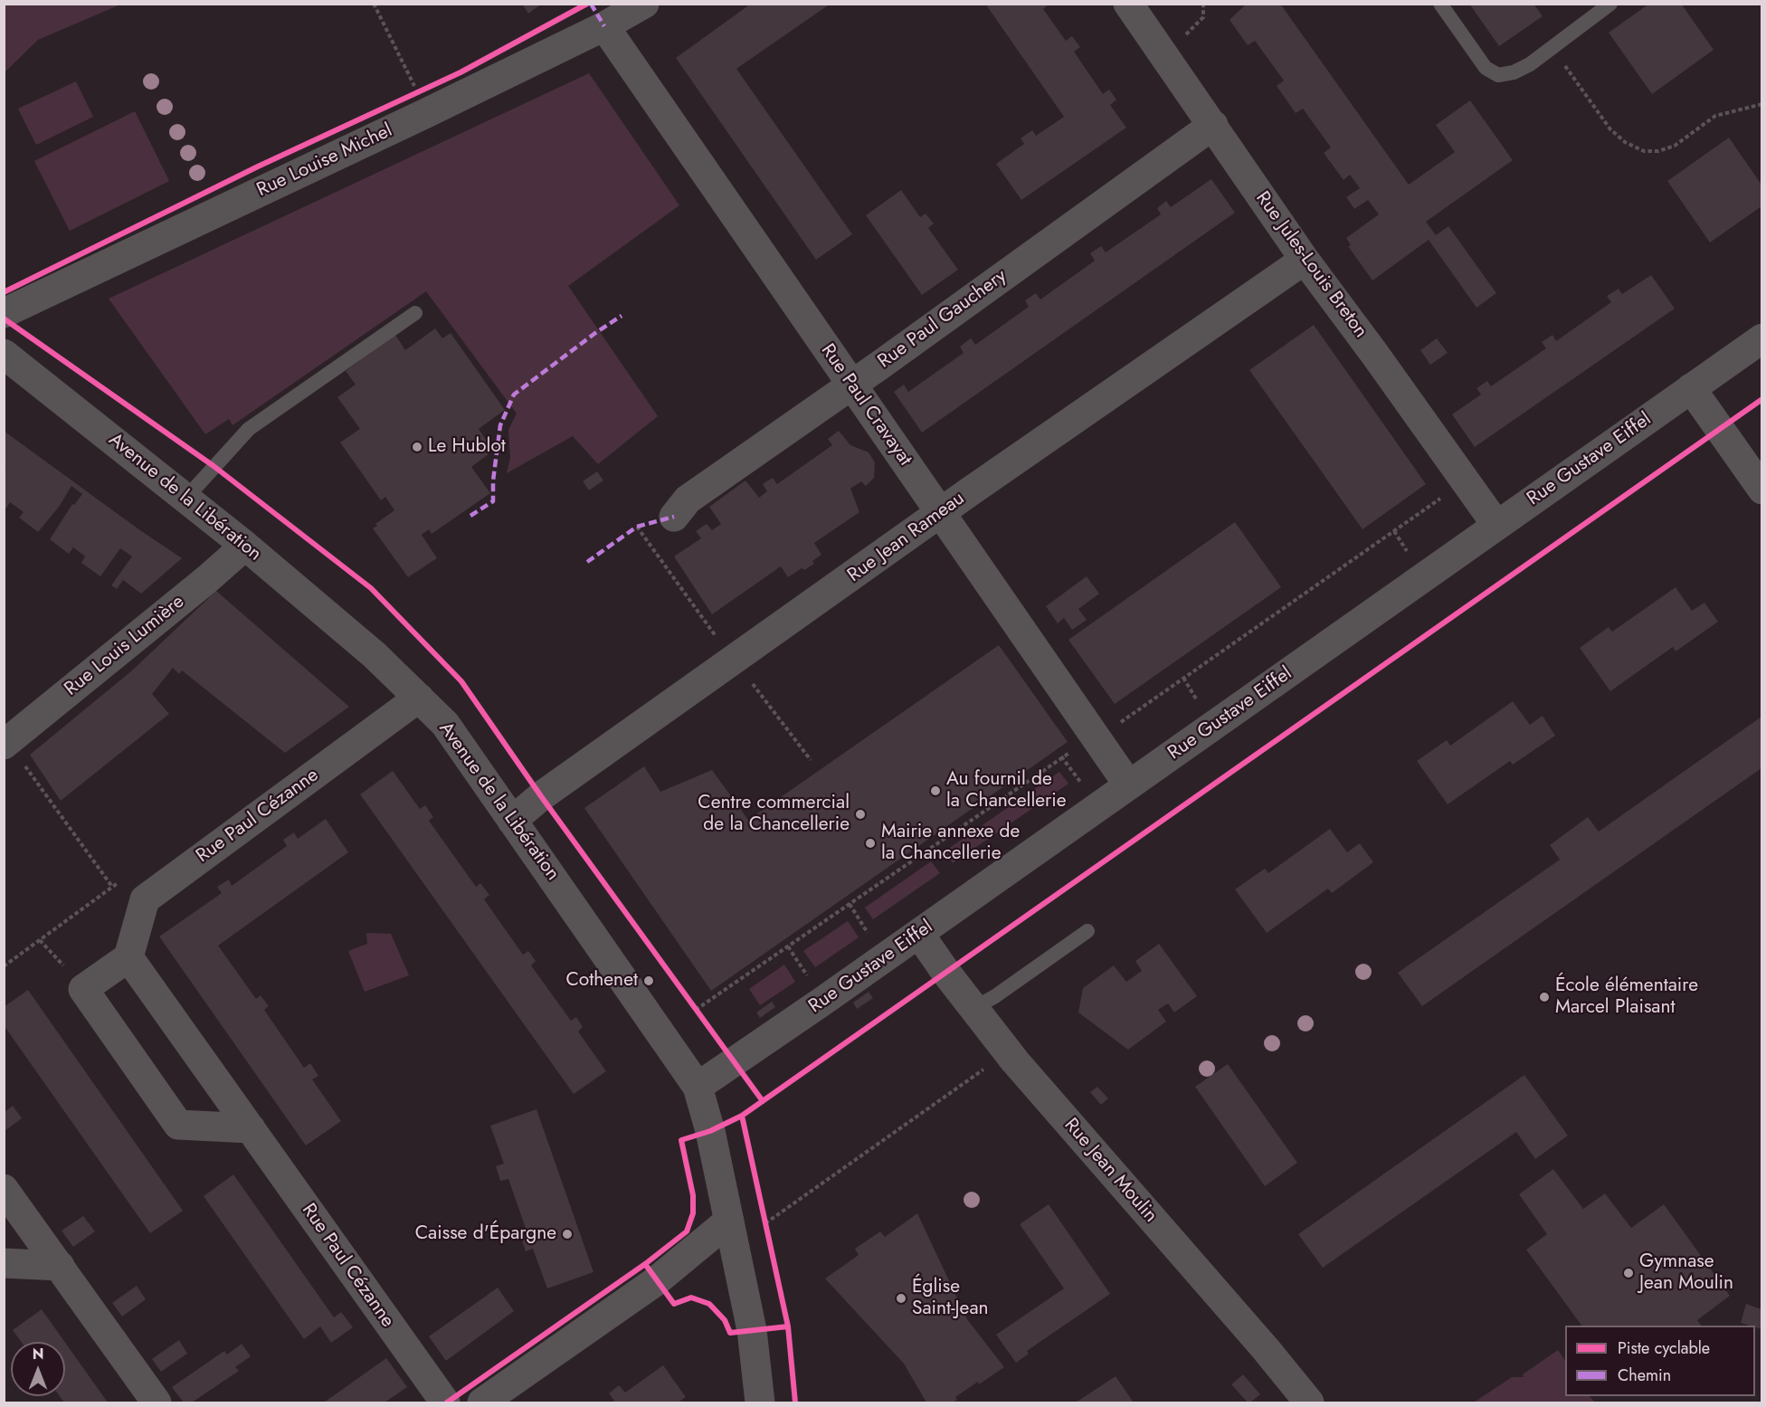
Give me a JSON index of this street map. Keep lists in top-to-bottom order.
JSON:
{
  "streets": {
    "street": [
      "Rue Louise Michel",
      "Rue Jules-Louis Breton",
      "Rue Paul Gauchery",
      "Rue Paul Cravayat",
      "Rue Gustave Eiffel",
      "Avenue de la Libération",
      "Rue Jean Rameau",
      "Rue Louis Lumière",
      "Rue Paul Cézanne",
      "Rue Jean Moulin"
    ]
  },
  "crossings": [
    ["Rue Louise Michel", "Rue Paul Cravayat"],
    ["Rue Jules-Louis Breton", "Rue Paul Gauchery"],
    ["Rue Jules-Louis Breton", "Rue Gustave Eiffel"],
    ["Rue Jules-Louis Breton", "Rue Jean Rameau"],
    ["Rue Paul Gauchery", "Rue Paul Cravayat"],
    ["Rue Paul Cravayat", "Rue Gustave Eiffel"],
    ["Rue Paul Cravayat", "Rue Jean Rameau"],
    ["Rue Gustave Eiffel", "Avenue de la Libération"],
    ["Rue Gustave Eiffel", "Rue Jean Moulin"],
    ["Avenue de la Libération", "Rue Jean Rameau"],
    ["Avenue de la Libération", "Rue Louis Lumière"],
    ["Avenue de la Libération", "Rue Paul Cézanne"]
  ],
  "places": [
    "Le Hublot",
    "Au fournil de la Chancellerie",
    "Centre commercial de la Chancellerie",
    "Mairie annexe de la Chancellerie",
    "Cothenet",
    "École élémentaire Marcel Plaisant",
    "Caisse d'Épargne",
    "Gymnase Jean Moulin",
    "Église Saint-Jean"
  ],
  "legend": ["Piste cyclable", "Chemin"],
  "north": "top"
}
